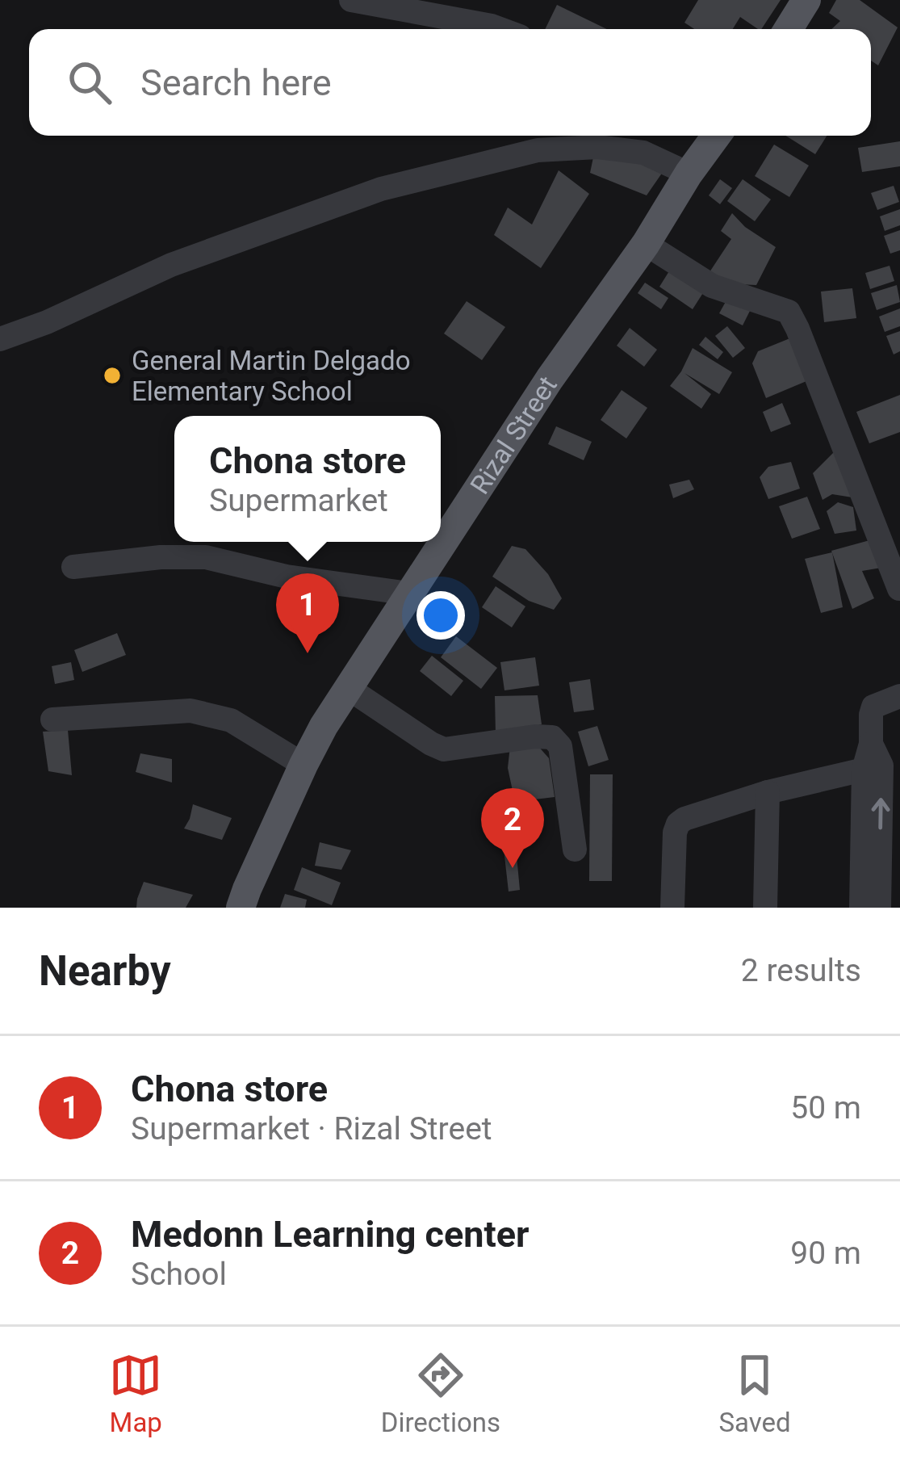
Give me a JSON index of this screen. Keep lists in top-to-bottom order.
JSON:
{
  "streets": {
    "main road": ["Rizal Street"]
  },
  "places": ["General Martin Delgado Elementary School"],
  "page": {
    "search": "Search here",
    "popup": ["Chona store", "Supermarket"],
    "pins": ["1", "2"],
    "heading": ["Nearby", "2 results"],
    "list": [
      {
        "mark": "1",
        "name": "Chona store",
        "note": "Supermarket · Rizal Street",
        "value": "50 m"
      },
      {
        "mark": "2",
        "name": "Medonn Learning center",
        "note": "School",
        "value": "90 m"
      }
    ],
    "nav": ["Map", "Directions", "Saved"]
  }
}
